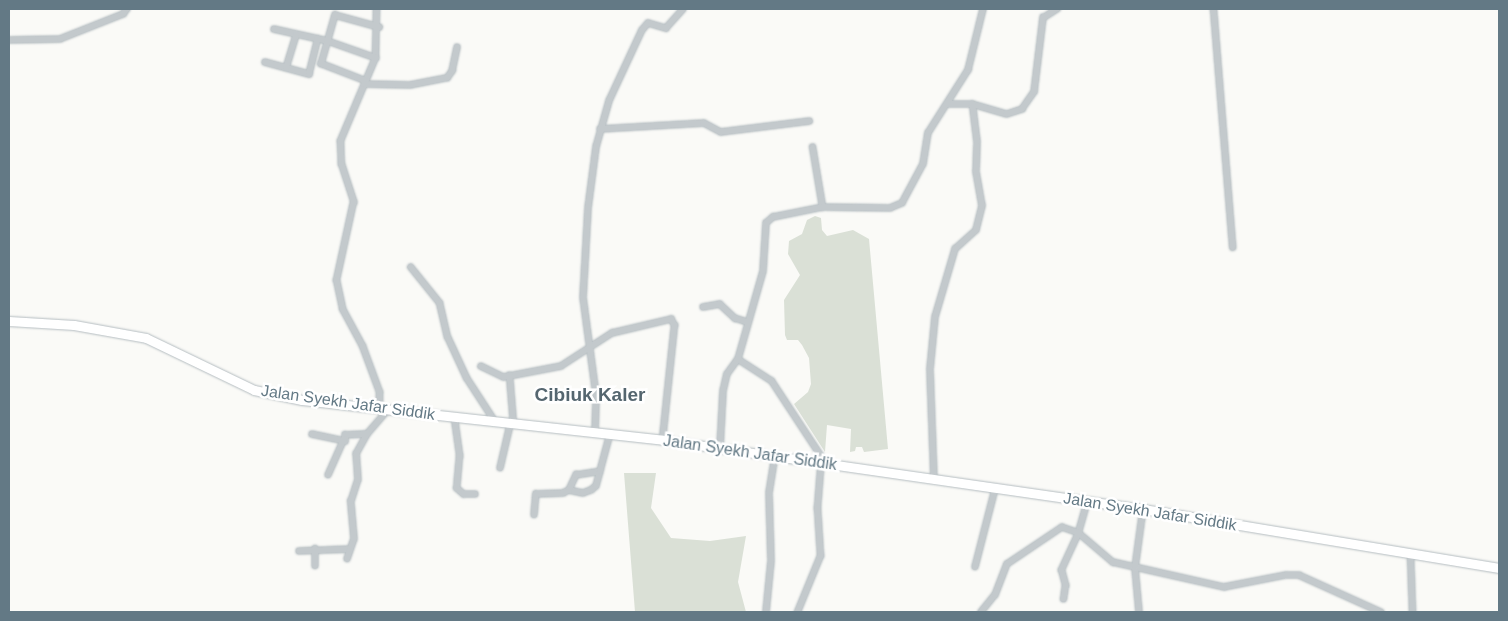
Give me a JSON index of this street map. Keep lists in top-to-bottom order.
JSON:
{
  "streets": {
    "main road": ["Jalan Syekh Jafar Siddik"]
  },
  "districts": ["Cibiuk Kaler"]
}
